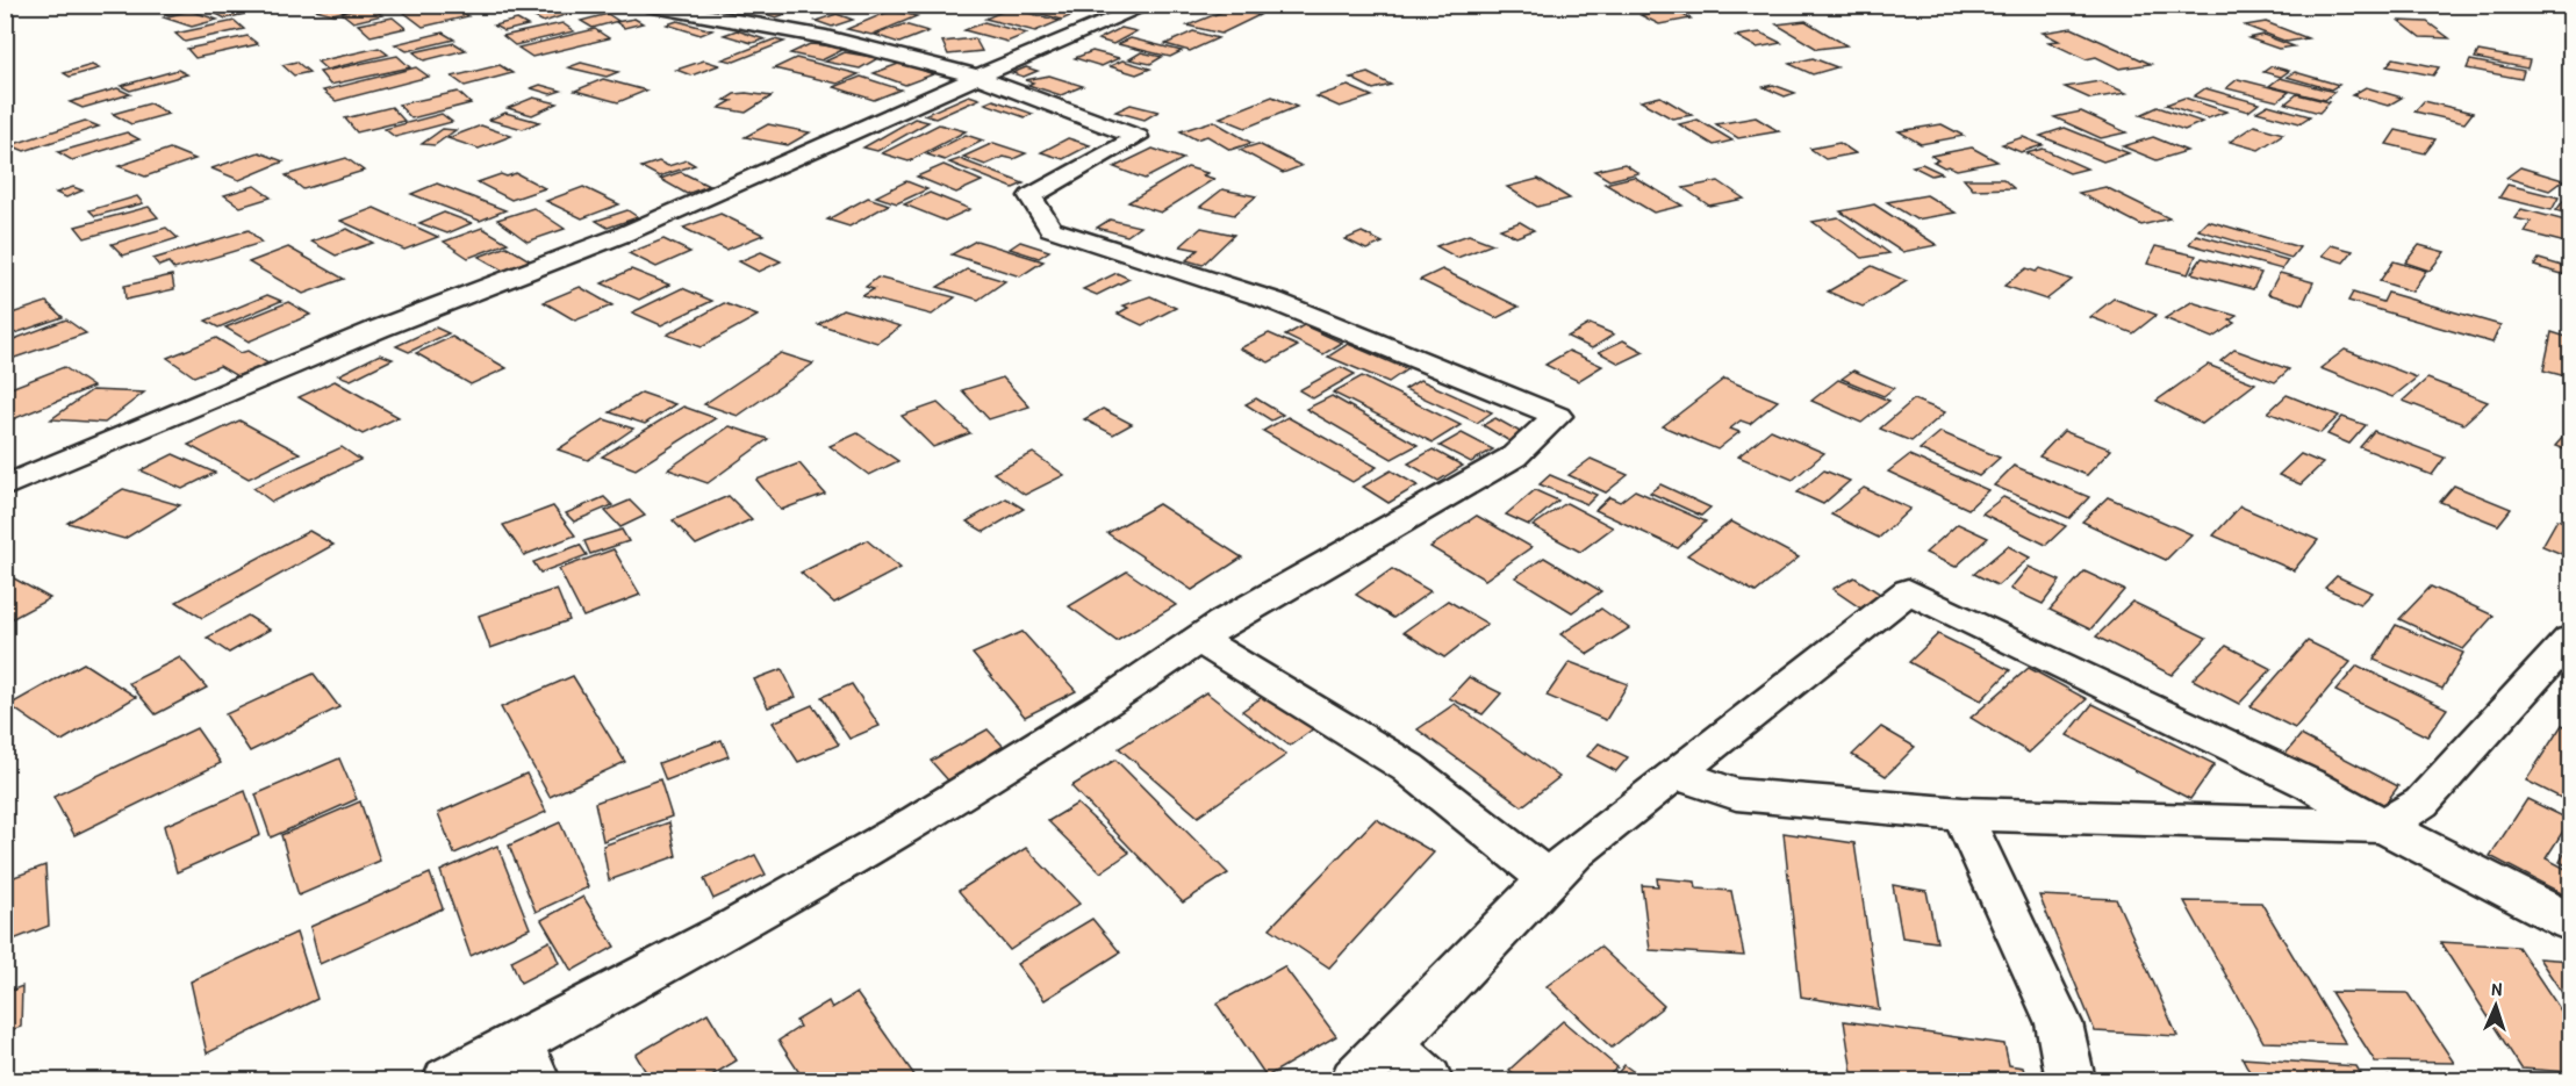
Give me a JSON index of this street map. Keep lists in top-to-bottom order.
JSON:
{
  "north": "top"
}
